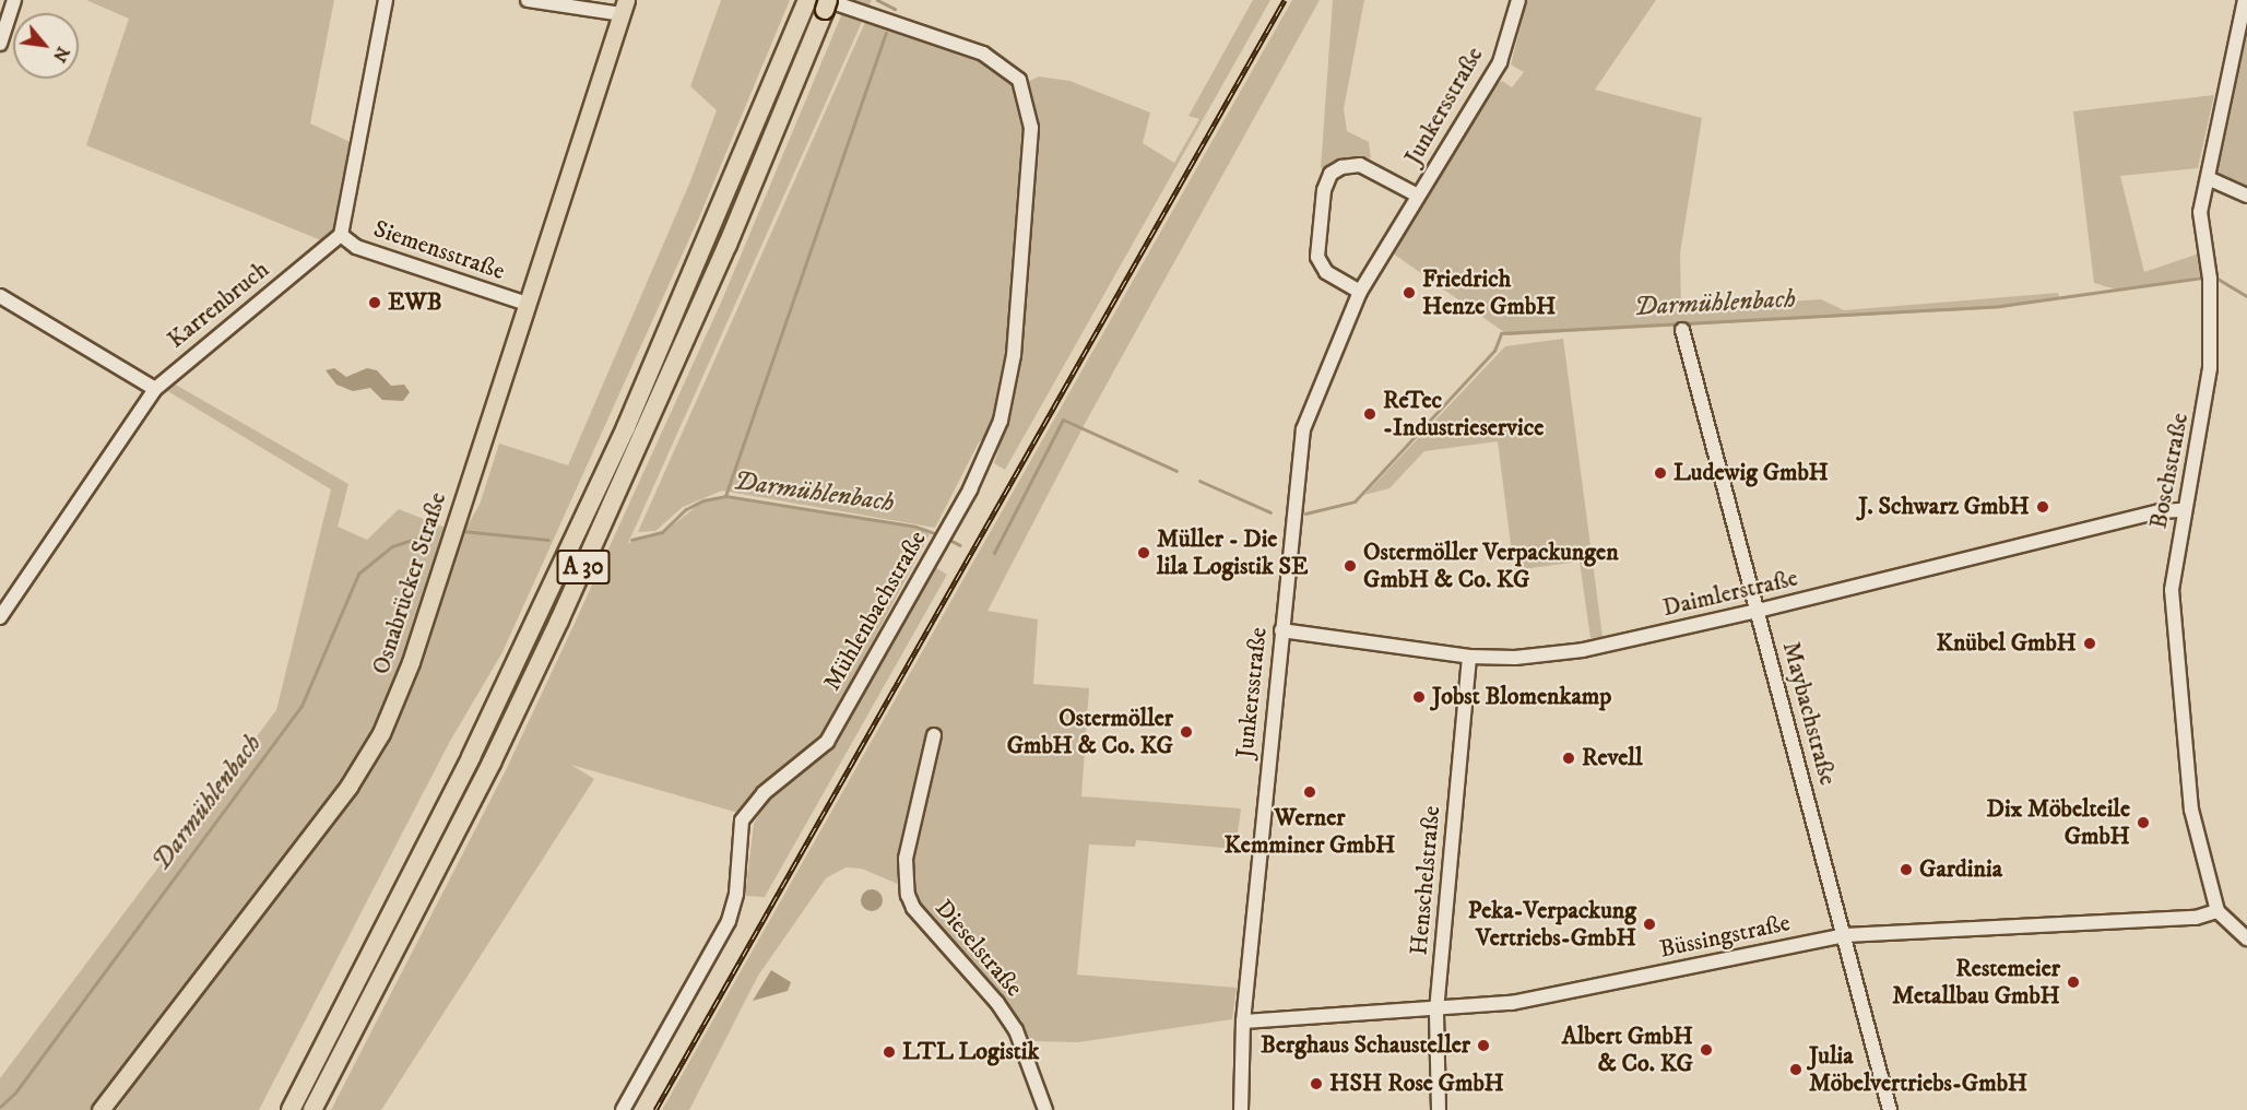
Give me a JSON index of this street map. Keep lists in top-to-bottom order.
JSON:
{
  "streets": {
    "highway": ["A 30"],
    "main road": ["Osnabrücker Straße"],
    "street": [
      "Junkersstraße",
      "Siemensstraße",
      "Karrenbruch",
      "Boschstraße",
      "Daimlerstraße",
      "Mühlenbachstraße",
      "Maybachstraße",
      "Henschelstraße",
      "Büssingstraße",
      "Dieselstraße"
    ]
  },
  "crossings": [
    ["Junkersstraße", "Daimlerstraße"],
    ["Junkersstraße", "Büssingstraße"],
    ["Siemensstraße", "Karrenbruch"],
    ["Siemensstraße", "Osnabrücker Straße"],
    ["Boschstraße", "Daimlerstraße"],
    ["Boschstraße", "Büssingstraße"],
    ["A 30", "Mühlenbachstraße"],
    ["Daimlerstraße", "Maybachstraße"],
    ["Daimlerstraße", "Henschelstraße"],
    ["Maybachstraße", "Büssingstraße"],
    ["Henschelstraße", "Büssingstraße"]
  ],
  "water": ["Darmühlenbach"],
  "places": [
    "Friedrich Henze GmbH",
    "EWB",
    "ReTec -Industrieservice",
    "Ludewig GmbH",
    "J. Schwarz GmbH",
    "Müller - Die lila Logistik SE",
    "Ostermöller Verpackungen GmbH & Co. KG",
    "Knübel GmbH",
    "Jobst Blomenkamp",
    "Ostermöller GmbH & Co. KG",
    "Revell",
    "Werner Kemminer GmbH",
    "Dix Möbelteile GmbH",
    "Gardinia",
    "Peka-Verpackung Vertriebs-GmbH",
    "Restemeier Metallbau GmbH",
    "Berghaus Schausteller",
    "Albert GmbH & Co. KG",
    "LTL Logistik",
    "Julia Möbelvertriebs-GmbH",
    "HSH Rose GmbH"
  ],
  "north": "bottom right"
}
